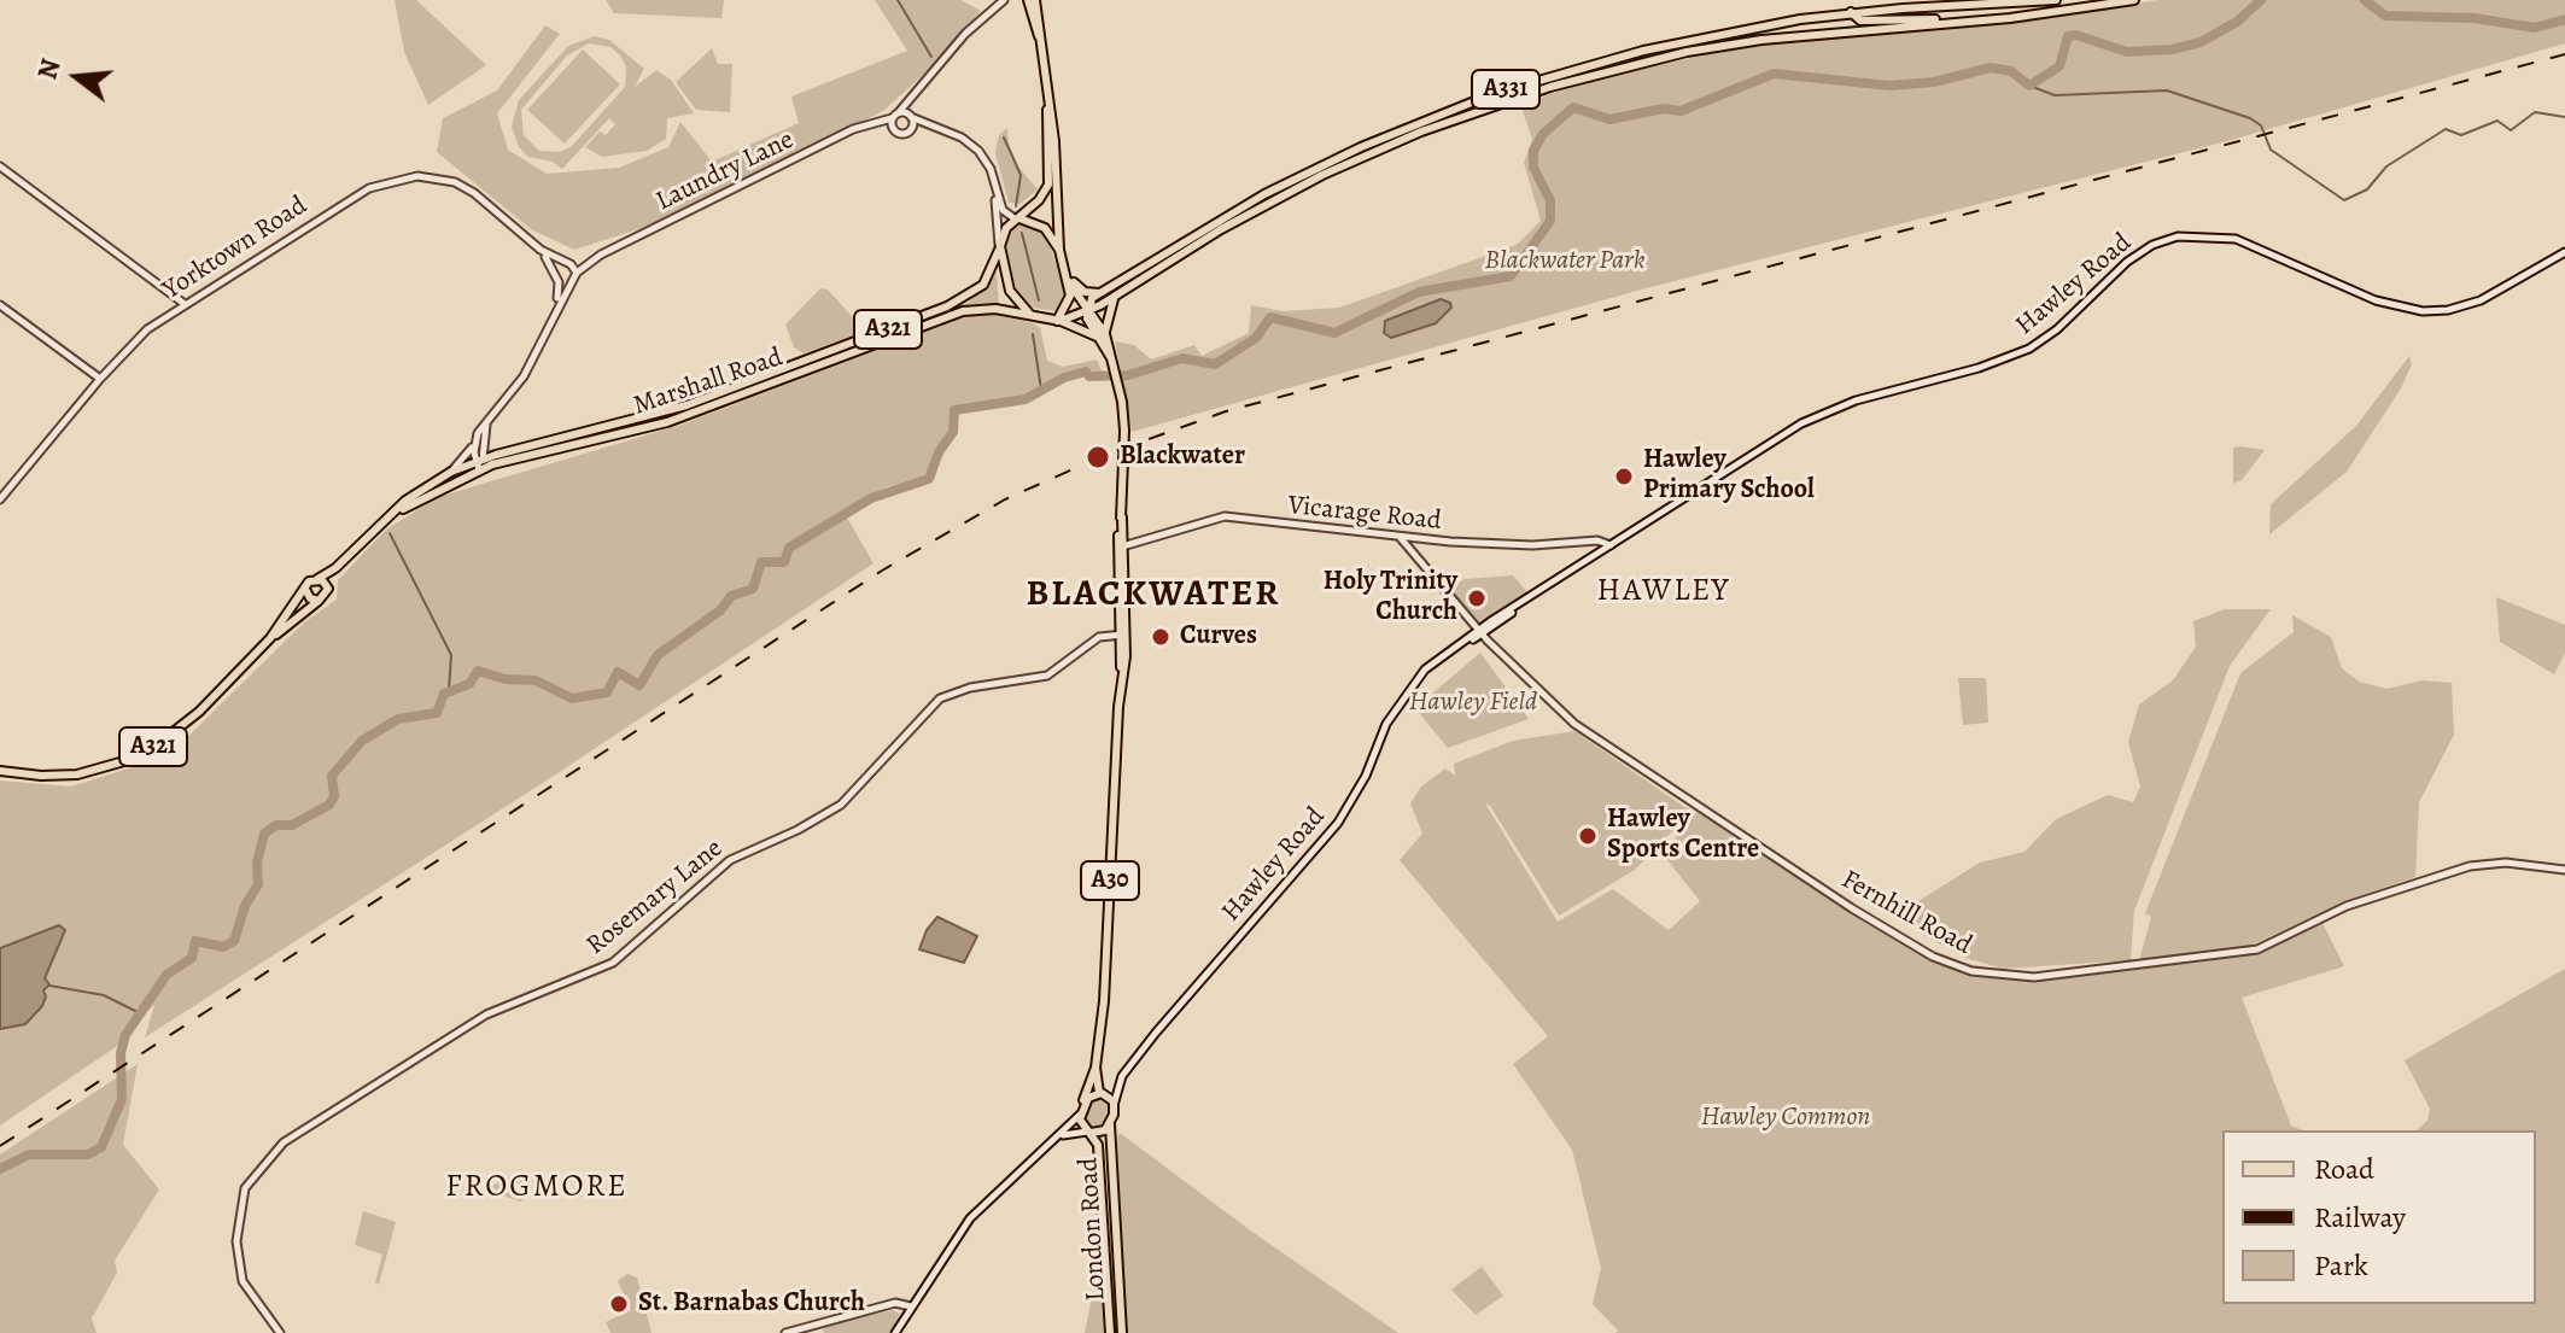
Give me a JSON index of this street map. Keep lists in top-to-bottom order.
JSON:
{
  "streets": {
    "main road": [
      "A331",
      "A321",
      "Marshall Road",
      "A30",
      "London Road"
    ],
    "street": [
      "Laundry Lane",
      "Yorktown Road",
      "Hawley Road",
      "Vicarage Road",
      "Rosemary Lane",
      "Fernhill Road"
    ]
  },
  "crossings": [
    ["A331", "Marshall Road"],
    ["A331", "A30"],
    ["Laundry Lane", "Yorktown Road"],
    ["Hawley Road", "Vicarage Road"],
    ["Hawley Road", "A30"],
    ["Hawley Road", "Fernhill Road"],
    ["Hawley Road", "London Road"],
    ["A321", "Marshall Road"],
    ["Vicarage Road", "A30"],
    ["Vicarage Road", "Fernhill Road"],
    ["A30", "Rosemary Lane"],
    ["A30", "London Road"]
  ],
  "districts": ["HAWLEY", "BLACKWATER", "FROGMORE"],
  "parks": ["Blackwater Park", "Hawley Field", "Hawley Common"],
  "places": [
    "Blackwater",
    "Hawley Primary School",
    "Holy Trinity Church",
    "Curves",
    "Hawley Sports Centre",
    "St. Barnabas Church"
  ],
  "legend": ["Road", "Railway", "Park"],
  "north": "left"
}
